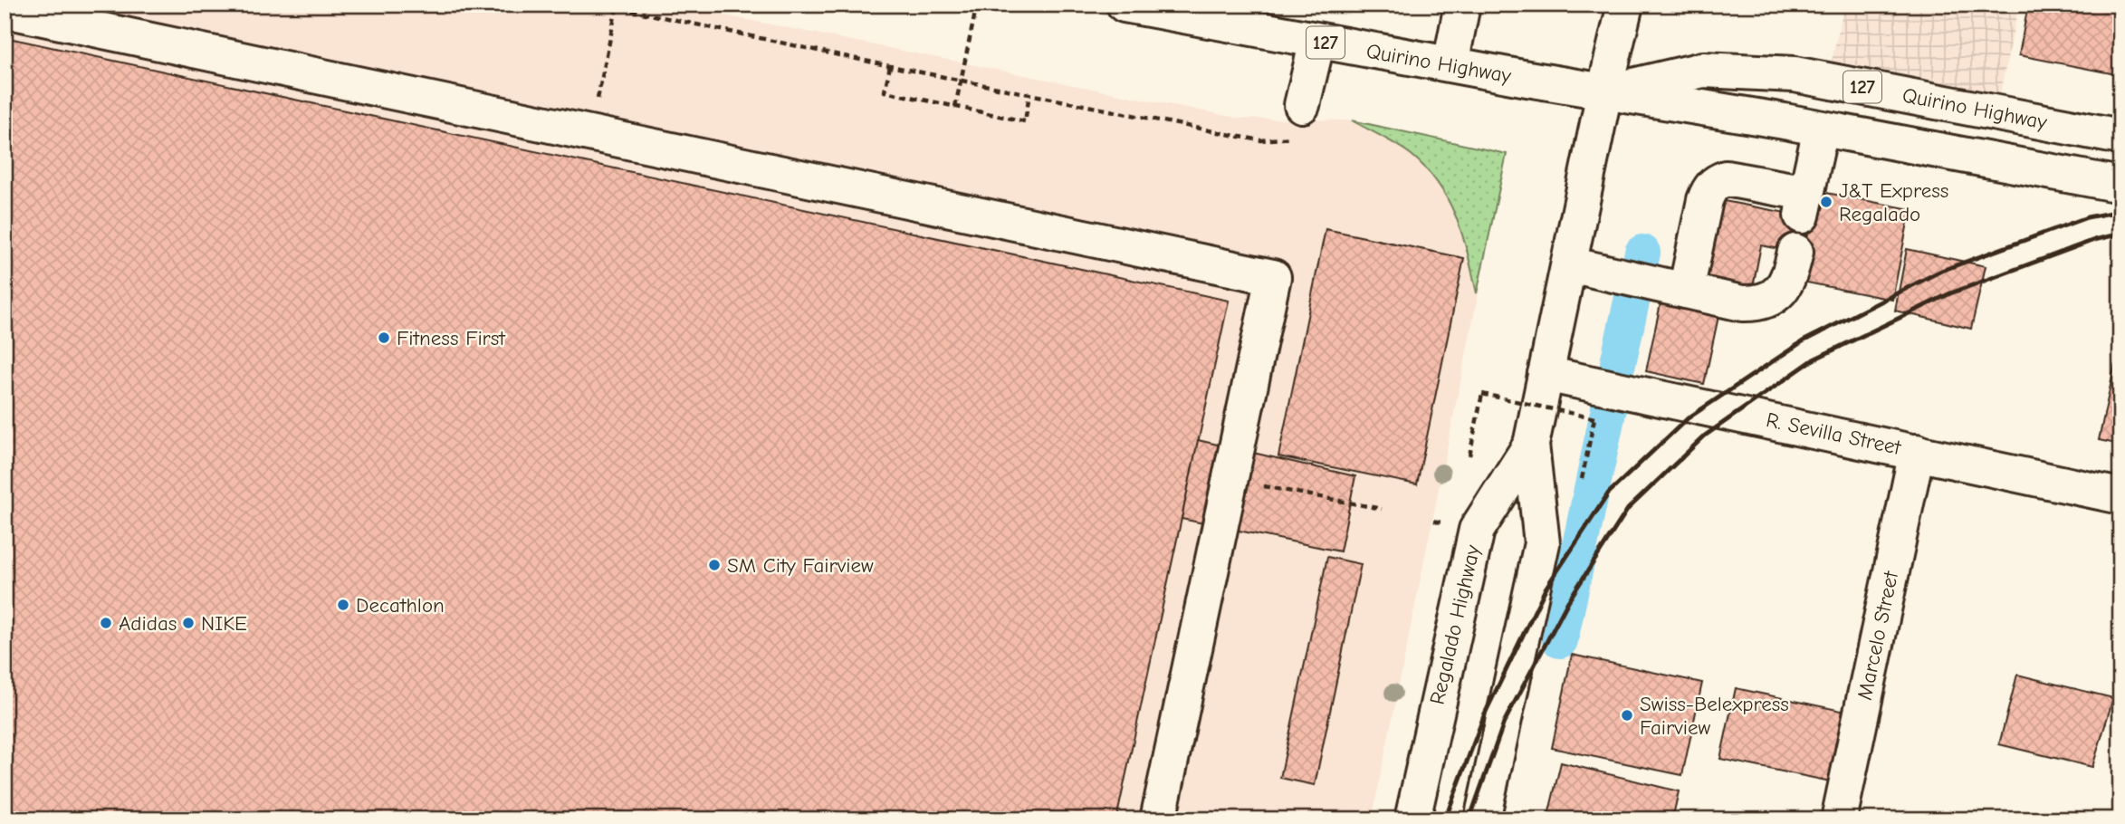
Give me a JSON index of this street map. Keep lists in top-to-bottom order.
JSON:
{
  "streets": {
    "main road": [
      "127",
      "Quirino Highway",
      "R. Sevilla Street",
      "Regalado Highway",
      "Marcelo Street"
    ]
  },
  "crossings": [
    ["Quirino Highway", "Regalado Highway"],
    ["R. Sevilla Street", "Regalado Highway"],
    ["R. Sevilla Street", "Marcelo Street"]
  ],
  "places": [
    "J&T Express Regalado",
    "Fitness First",
    "SM City Fairview",
    "Decathlon",
    "Adidas",
    "NIKE",
    "Swiss-Belexpress Fairview"
  ]
}
